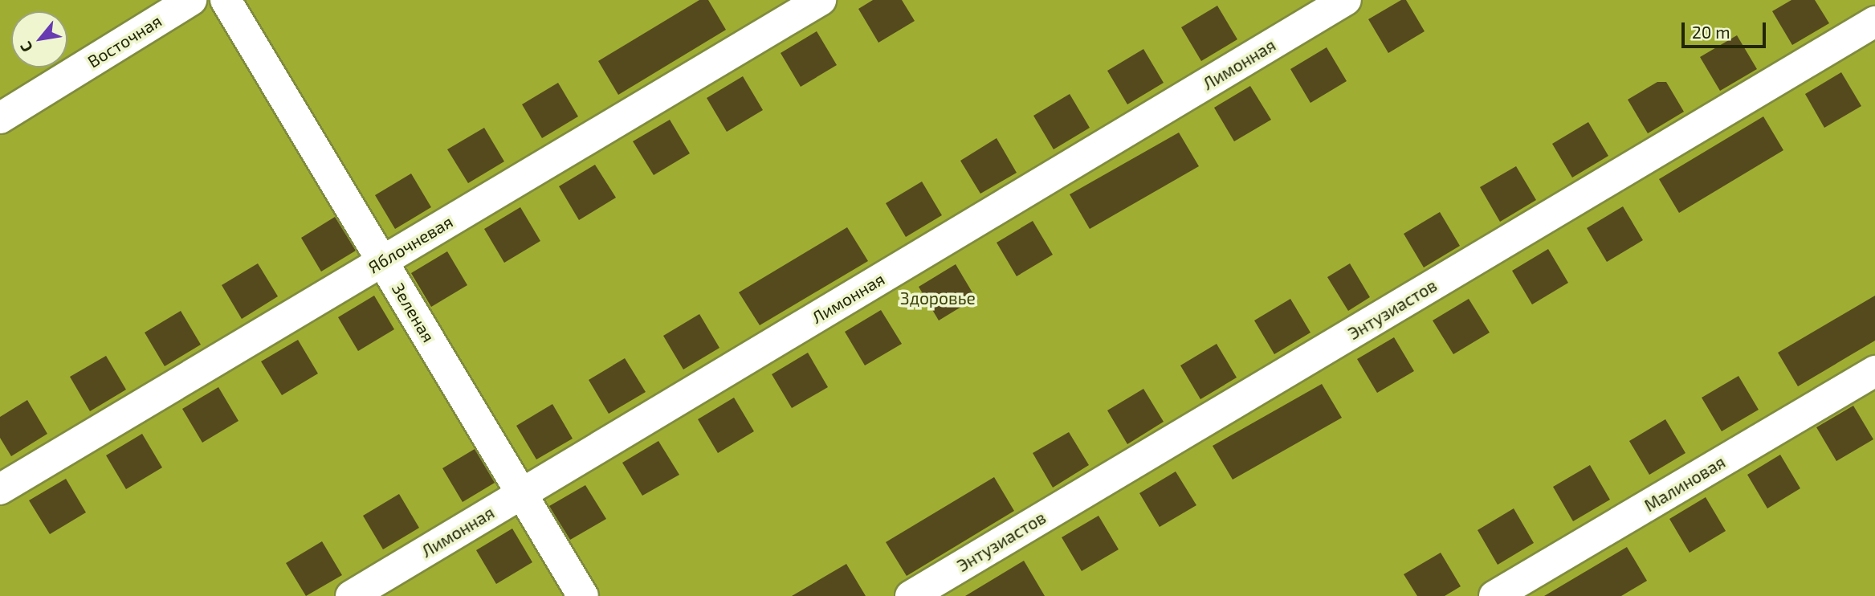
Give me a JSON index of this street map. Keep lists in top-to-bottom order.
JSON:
{
  "streets": {
    "street": [
      "Восточная",
      "Лимонная",
      "Яблочневая",
      "Энтузиастов",
      "Зеленая",
      "Малиновая"
    ]
  },
  "crossings": [
    ["Лимонная", "Зеленая"],
    ["Яблочневая", "Зеленая"]
  ],
  "parks": ["Здоровье"],
  "scale_bar": "20 m",
  "north": "bottom left"
}
